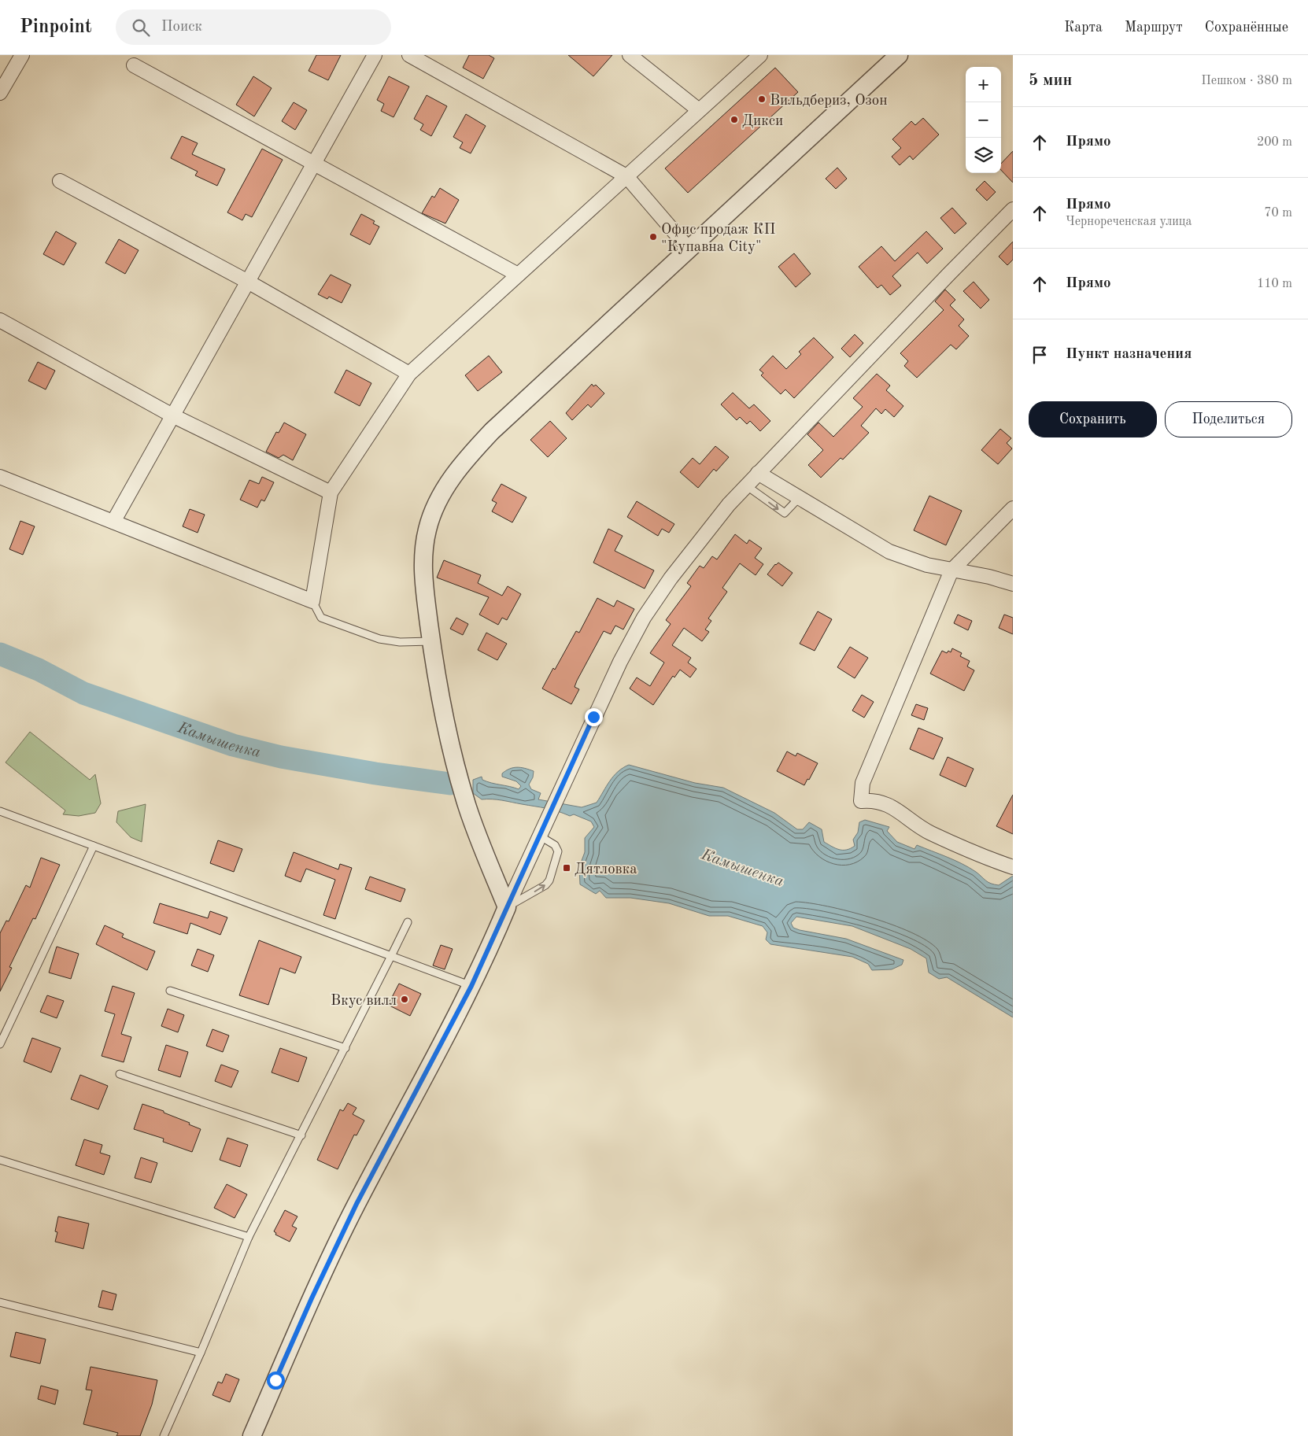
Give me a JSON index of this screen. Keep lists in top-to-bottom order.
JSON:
{
  "water": ["Камышенка"],
  "places": {
    "other": [
      "Вильдбериз, Озон",
      "Дикси",
      "Офис продаж КП \"Купавна City\"",
      "Вкус вилл"
    ],
    "transit": ["Дятловка"]
  },
  "page": {
    "header": "Pinpoint",
    "search": "Поиск",
    "nav": ["Карта", "Маршрут", "Сохранённые"],
    "heading": ["5 мин", "Пешком · 380 m"],
    "map_buttons": ["+", "−"],
    "list": [
      ["Прямо", "200 m"],
      ["Прямо", "Чернореченская улица", "70 m"],
      ["Прямо", "110 m"],
      "Пункт назначения"
    ],
    "buttons": ["Сохранить", "Поделиться"]
  }
}
